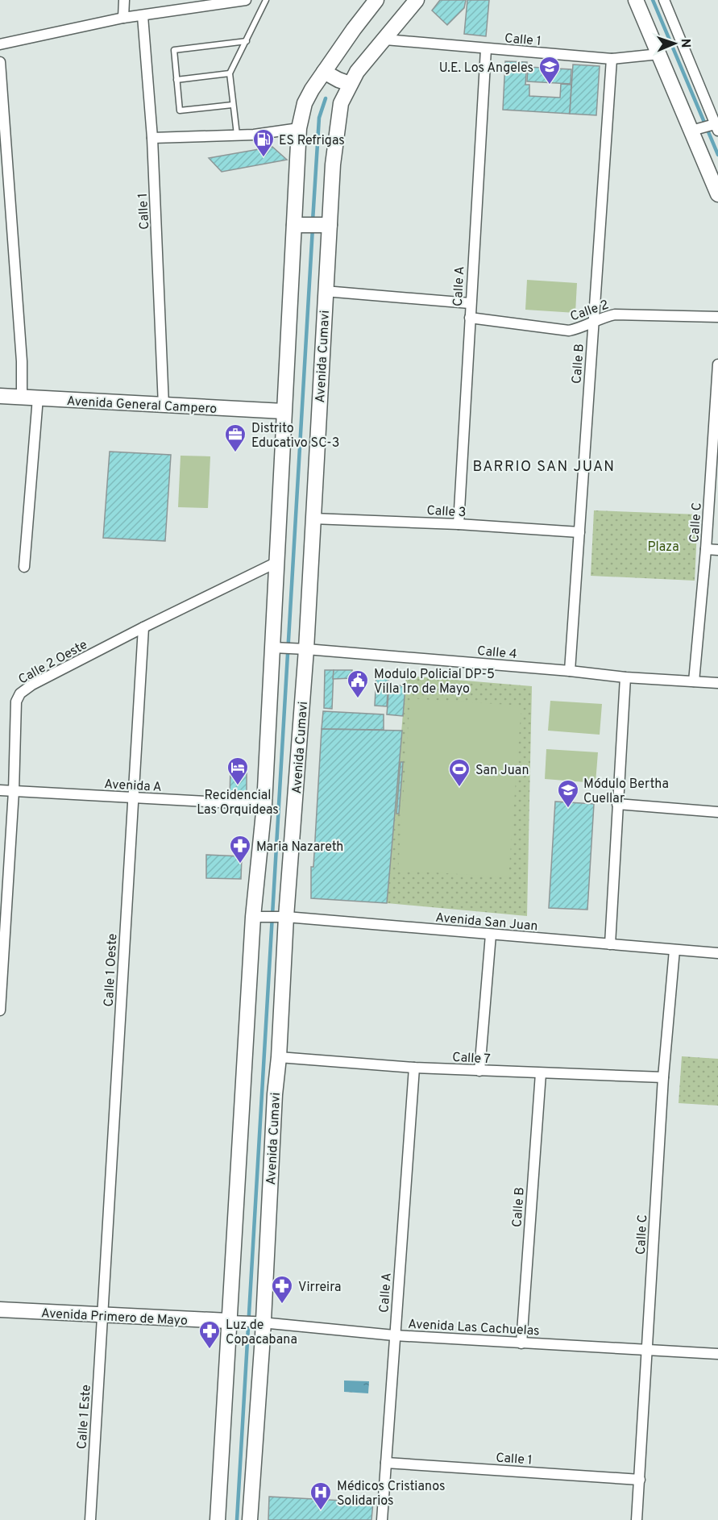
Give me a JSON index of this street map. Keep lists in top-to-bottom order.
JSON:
{
  "streets": {
    "main road": ["Avenida Cumavi", "Avenida General Campero", "Avenida Primero de Mayo"],
    "street": [
      "Calle 1",
      "Calle A",
      "Calle 2",
      "Calle B",
      "Calle 3",
      "Calle C",
      "Calle 4",
      "Calle 2 Oeste",
      "Avenida A",
      "Avenida San Juan",
      "Calle 1 Oeste",
      "Calle 7",
      "Avenida Las Cachuelas",
      "Calle 1 Este"
    ]
  },
  "crossings": [
    ["Calle 1", "Calle A"],
    ["Calle 1", "Avenida Cumavi"],
    ["Calle 1", "Calle B"],
    ["Calle 1", "Avenida General Campero"],
    ["Calle 1", "Calle C"],
    ["Calle A", "Calle 2"],
    ["Calle A", "Calle 3"],
    ["Calle A", "Calle 7"],
    ["Calle A", "Avenida Las Cachuelas"],
    ["Calle 2", "Calle B"],
    ["Avenida Cumavi", "Calle 3"],
    ["Avenida Cumavi", "Calle 4"],
    ["Avenida Cumavi", "Avenida San Juan"],
    ["Avenida Cumavi", "Calle 7"],
    ["Avenida Cumavi", "Avenida Las Cachuelas"],
    ["Calle B", "Calle 3"],
    ["Calle B", "Calle 4"],
    ["Calle B", "Calle 7"],
    ["Calle B", "Avenida Las Cachuelas"],
    ["Calle C", "Calle 4"],
    ["Calle C", "Avenida San Juan"],
    ["Calle C", "Calle 7"],
    ["Calle C", "Avenida Las Cachuelas"],
    ["Calle 2 Oeste", "Avenida A"],
    ["Calle 2 Oeste", "Calle 1 Oeste"],
    ["Avenida A", "Calle 1 Oeste"],
    ["Calle 1 Oeste", "Avenida Primero de Mayo"],
    ["Calle 1 Oeste", "Calle 1 Este"],
    ["Avenida Primero de Mayo", "Avenida Las Cachuelas"],
    ["Avenida Primero de Mayo", "Calle 1 Este"]
  ],
  "districts": ["BARRIO SAN JUAN"],
  "parks": ["Plaza"],
  "places": {
    "school or university": ["U.E. Los Angeles", "Módulo Bertha Cuellar"],
    "fuel station": ["ES Refrigas"],
    "office": ["Distrito Educativo SC-3"],
    "public building": ["Modulo Policial DP-5 Villa 1ro de Mayo"],
    "hotel": ["Recidencial Las Orquideas"],
    "sports": ["San Juan"],
    "pharmacy": ["Maria Nazareth", "Virreira", "Luz de Copacabana"],
    "hospital": ["Médicos Cristianos Solidarios"]
  },
  "north": "right"
}
